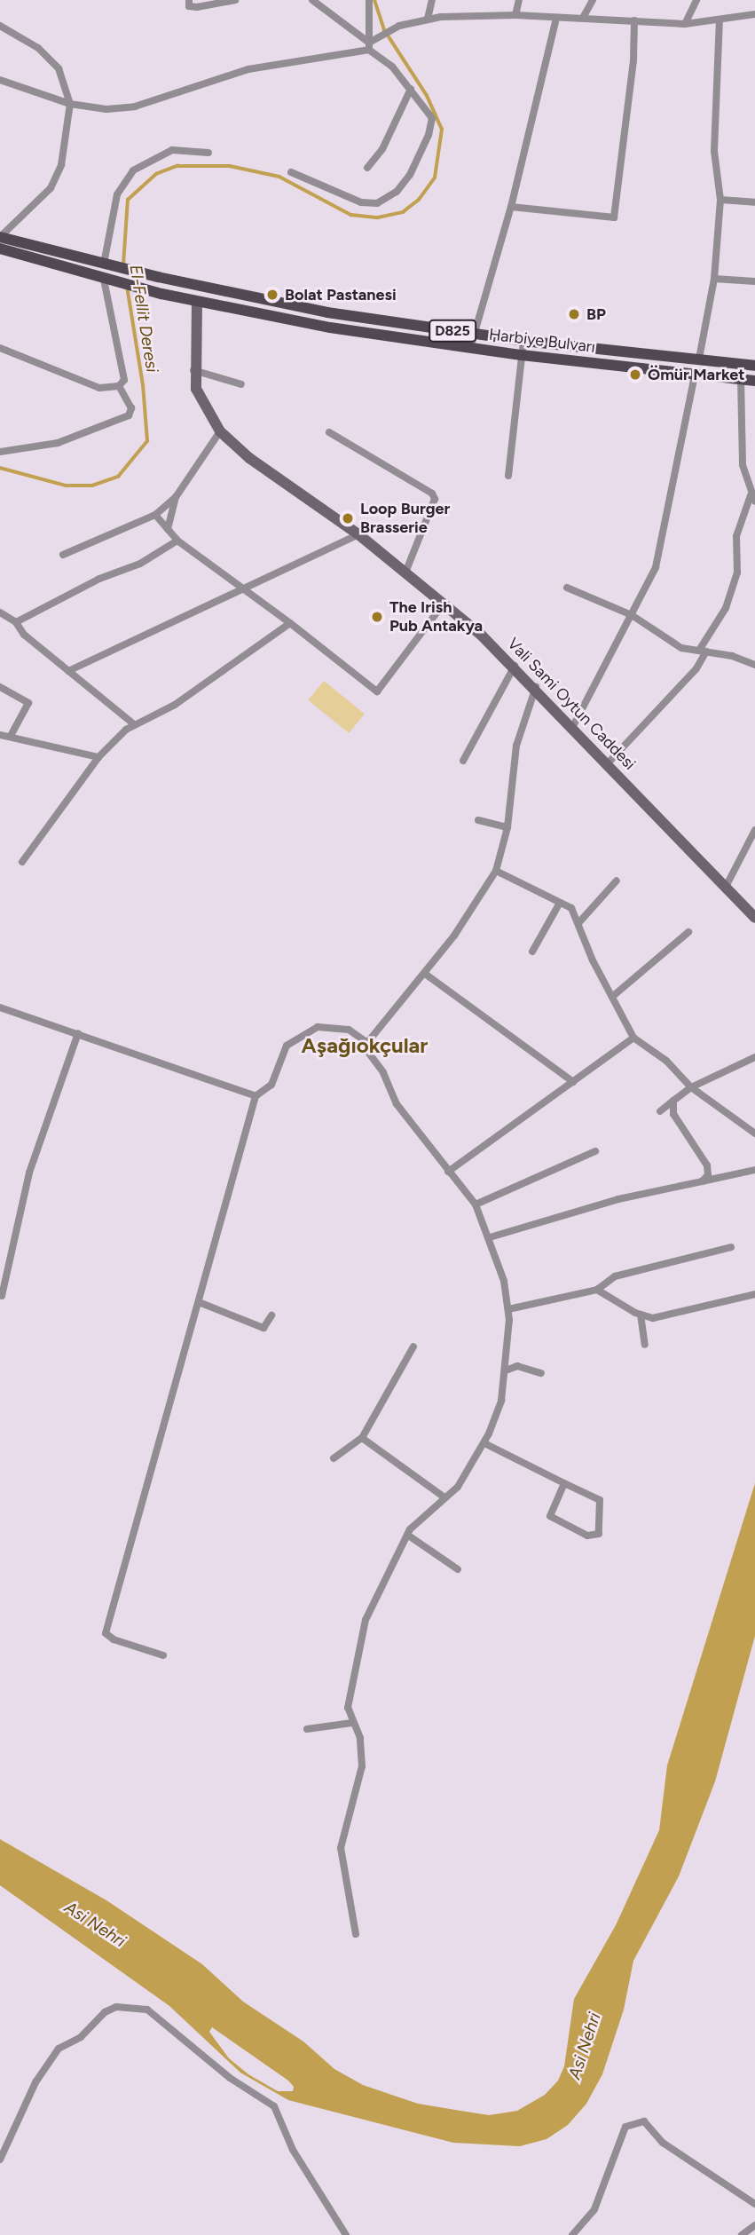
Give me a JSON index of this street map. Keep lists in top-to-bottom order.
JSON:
{
  "streets": {
    "main road": ["D825", "Harbiye Bulvarı"],
    "street": ["Vali Sami Oytun Caddesi"]
  },
  "crossings": [
    ["Harbiye Bulvarı", "Vali Sami Oytun Caddesi"]
  ],
  "districts": ["Aşağıokçular"],
  "water": ["El-Fellit Deresi", "Asi Nehri"],
  "places": [
    "Bolat Pastanesi",
    "BP",
    "Ömür Market",
    "Loop Burger Brasserie",
    "The Irish Pub Antakya"
  ]
}
